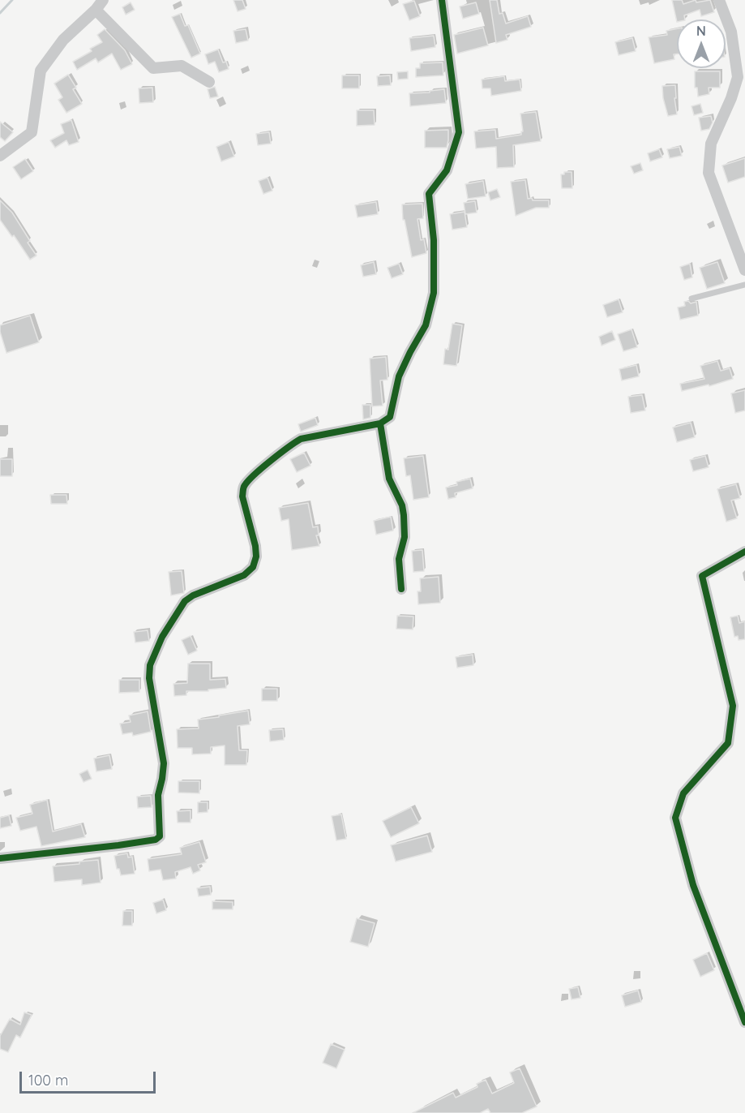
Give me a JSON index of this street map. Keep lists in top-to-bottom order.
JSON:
{
  "scale_bar": "100 m",
  "north": "top"
}
